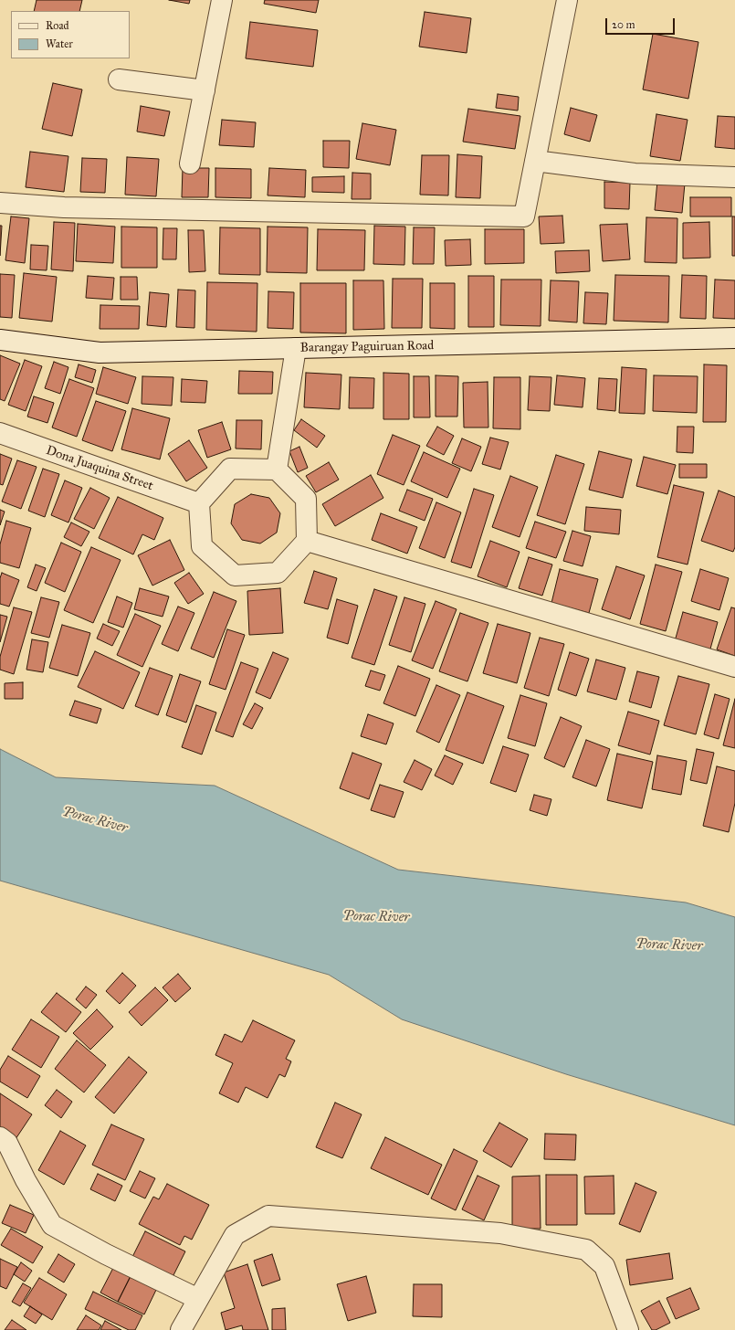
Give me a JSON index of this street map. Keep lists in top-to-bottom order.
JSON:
{
  "streets": {
    "street": ["Barangay Paguiruan Road", "Dona Juaquina Street"]
  },
  "water": ["Porac River"],
  "legend": ["Road", "Water"],
  "scale_bar": "20 m"
}
